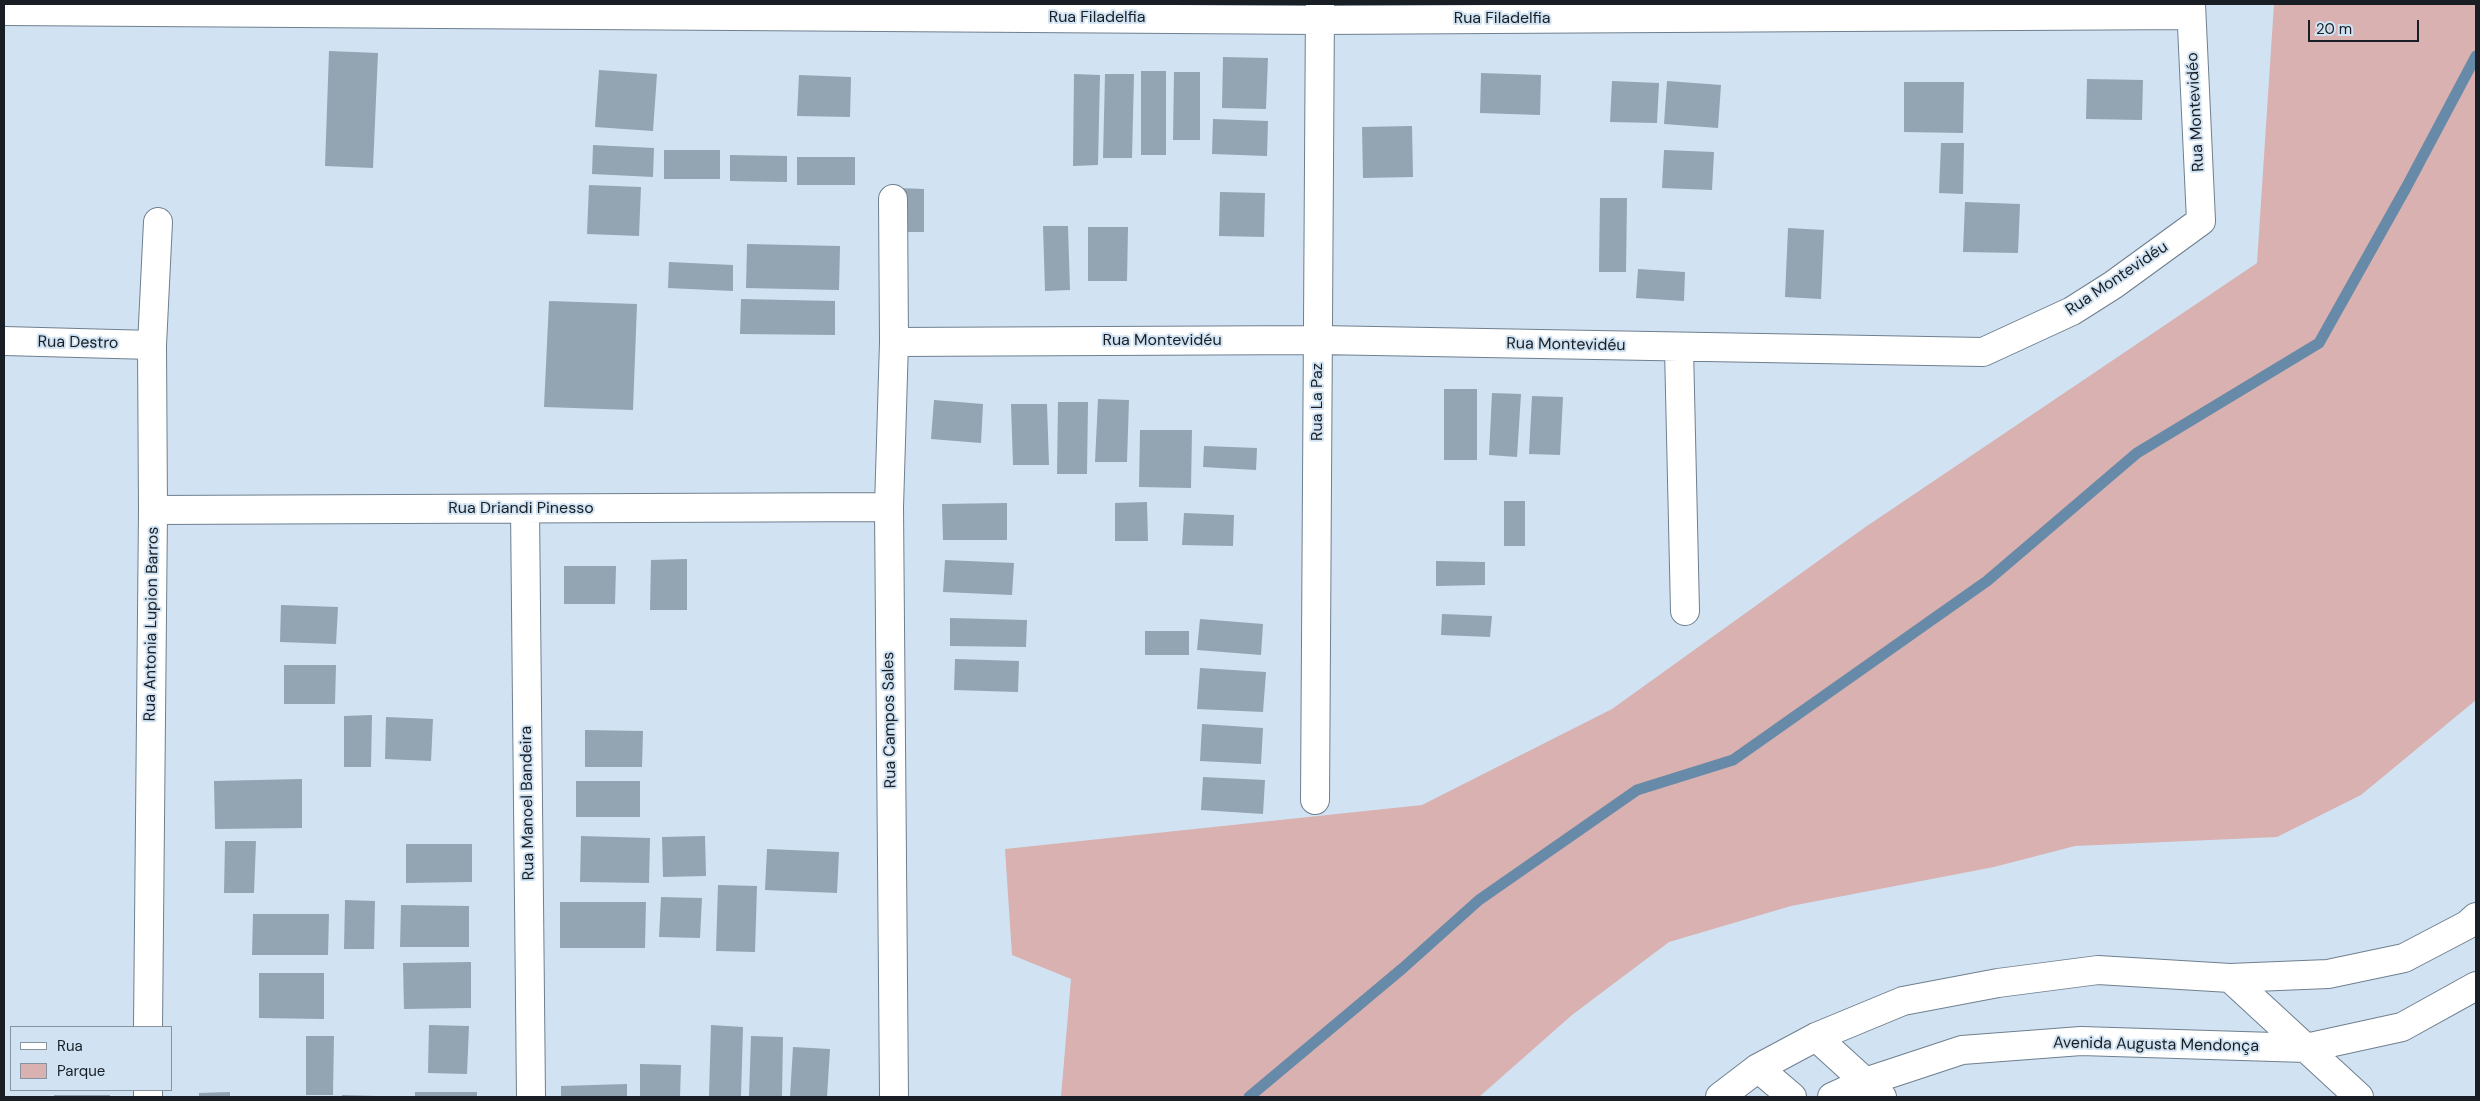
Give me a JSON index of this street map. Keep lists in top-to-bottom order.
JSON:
{
  "streets": {
    "street": [
      "Rua Filadelfia",
      "Rua Montevidéo",
      "Rua Montevidéu",
      "Rua Destro",
      "Rua La Paz",
      "Rua Driandi Pinesso",
      "Rua Antonia Lupion Barros",
      "Rua Campos Sales",
      "Rua Manoel Bandeira",
      "Avenida Augusta Mendonça"
    ]
  },
  "crossings": [
    ["Rua Filadelfia", "Rua Montevidéo"],
    ["Rua Filadelfia", "Rua La Paz"],
    ["Rua Montevidéo", "Rua Montevidéu"],
    ["Rua Montevidéu", "Rua La Paz"],
    ["Rua Montevidéu", "Rua Campos Sales"],
    ["Rua Destro", "Rua Antonia Lupion Barros"],
    ["Rua Driandi Pinesso", "Rua Antonia Lupion Barros"],
    ["Rua Driandi Pinesso", "Rua Campos Sales"],
    ["Rua Driandi Pinesso", "Rua Manoel Bandeira"]
  ],
  "legend": ["Rua", "Parque"],
  "scale_bar": "20 m"
}
